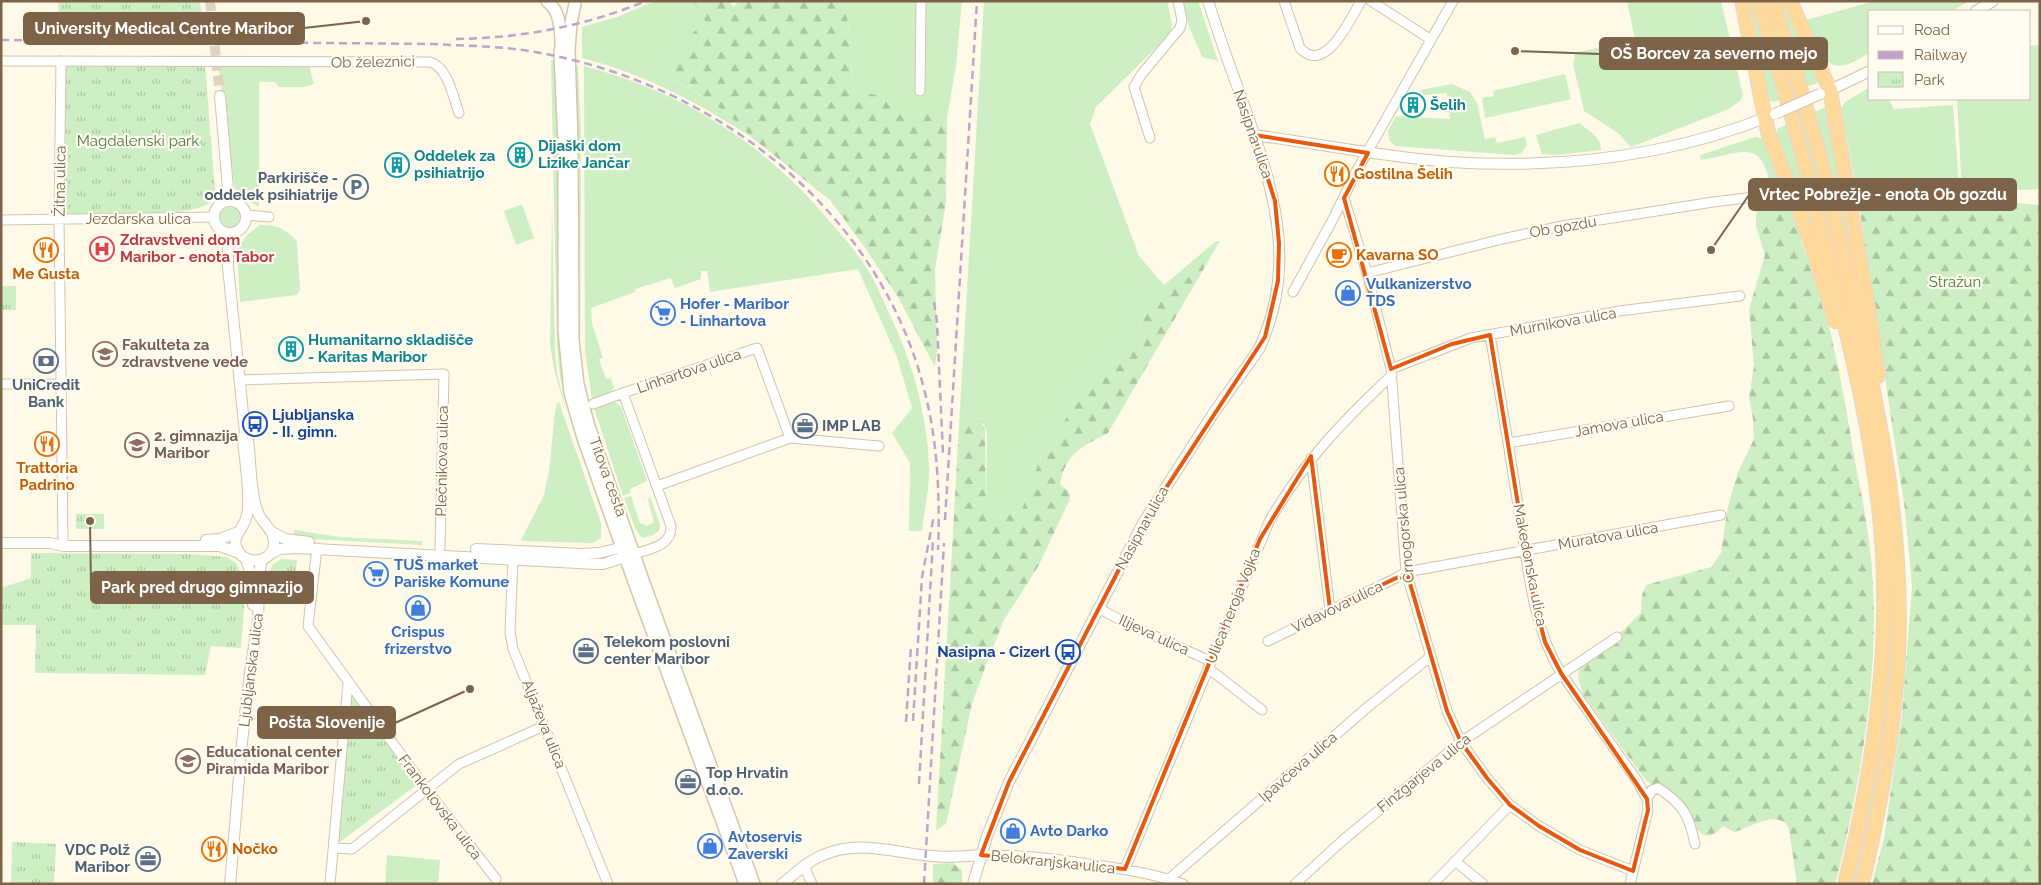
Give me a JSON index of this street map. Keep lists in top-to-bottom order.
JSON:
{
  "streets": {
    "main road": ["Titova cesta"],
    "street": [
      "Ob železnici",
      "Nasipna ulica",
      "Žitna ulica",
      "Jezdarska ulica",
      "Ob gozdu",
      "Murnikova ulica",
      "Linhartova ulica",
      "Jamova ulica",
      "Plečnikova ulica",
      "Črnogorska ulica",
      "Muratova ulica",
      "Makedonska ulica",
      "Ulica heroja Vojka",
      "Vidavova ulica",
      "Ilijeva ulica",
      "Ljubljanska ulica",
      "Aljaževa ulica",
      "Ipavčeva ulica",
      "Finžgarjeva ulica",
      "Frankolovska ulica",
      "Belokranjska ulica"
    ]
  },
  "crossings": [
    ["Ob železnici", "Žitna ulica"],
    ["Nasipna ulica", "Ilijeva ulica"],
    ["Nasipna ulica", "Belokranjska ulica"],
    ["Žitna ulica", "Jezdarska ulica"],
    ["Ob gozdu", "Črnogorska ulica"],
    ["Murnikova ulica", "Črnogorska ulica"],
    ["Murnikova ulica", "Makedonska ulica"],
    ["Murnikova ulica", "Ulica heroja Vojka"],
    ["Linhartova ulica", "Titova cesta"],
    ["Jamova ulica", "Makedonska ulica"],
    ["Črnogorska ulica", "Muratova ulica"],
    ["Črnogorska ulica", "Ulica heroja Vojka"],
    ["Črnogorska ulica", "Vidavova ulica"],
    ["Črnogorska ulica", "Ipavčeva ulica"],
    ["Črnogorska ulica", "Finžgarjeva ulica"],
    ["Muratova ulica", "Makedonska ulica"],
    ["Muratova ulica", "Vidavova ulica"],
    ["Makedonska ulica", "Finžgarjeva ulica"],
    ["Ulica heroja Vojka", "Ilijeva ulica"],
    ["Ulica heroja Vojka", "Belokranjska ulica"],
    ["Ipavčeva ulica", "Belokranjska ulica"]
  ],
  "parks": ["Magdalenski park", "Stražun"],
  "places": {
    "other": [
      "University Medical Centre Maribor",
      "OŠ Borcev za severno mejo",
      "Vrtec Pobrežje - enota Ob gozdu",
      "Park pred drugo gimnazijo",
      "Pošta Slovenije"
    ],
    "building": [
      "Šelih",
      "Dijaški dom Lizike Jančar",
      "Oddelek za psihiatrijo",
      "Humanitarno skladišče - Karitas Maribor"
    ],
    "restaurant": [
      "Gostilna Šelih",
      "Me Gusta",
      "Trattoria Padrino",
      "Nočko"
    ],
    "parking": ["Parkirišče - oddelek psihiatrije"],
    "hospital": ["Zdravstveni dom Maribor - enota Tabor"],
    "cafe": ["Kavarna SO"],
    "shop": [
      "Vulkanizerstvo TDS",
      "Crispus frizerstvo",
      "Avto Darko",
      "Avtoservis Zaverski"
    ],
    "supermarket": ["Hofer - Maribor - Linhartova", "TUŠ market Pariške Komune"],
    "school or university": ["Fakulteta za zdravstvene vede", "2. gimnazija Maribor", "Educational center Piramida Maribor"],
    "bank": ["UniCredit Bank"],
    "bus stop": ["Ljubljanska - II. gimn.", "Nasipna - Cizerl"],
    "office": [
      "IMP LAB",
      "Telekom poslovni center Maribor",
      "Top Hrvatin d.o.o.",
      "VDC Polž Maribor"
    ]
  },
  "legend": ["Road", "Railway", "Park"]
}
